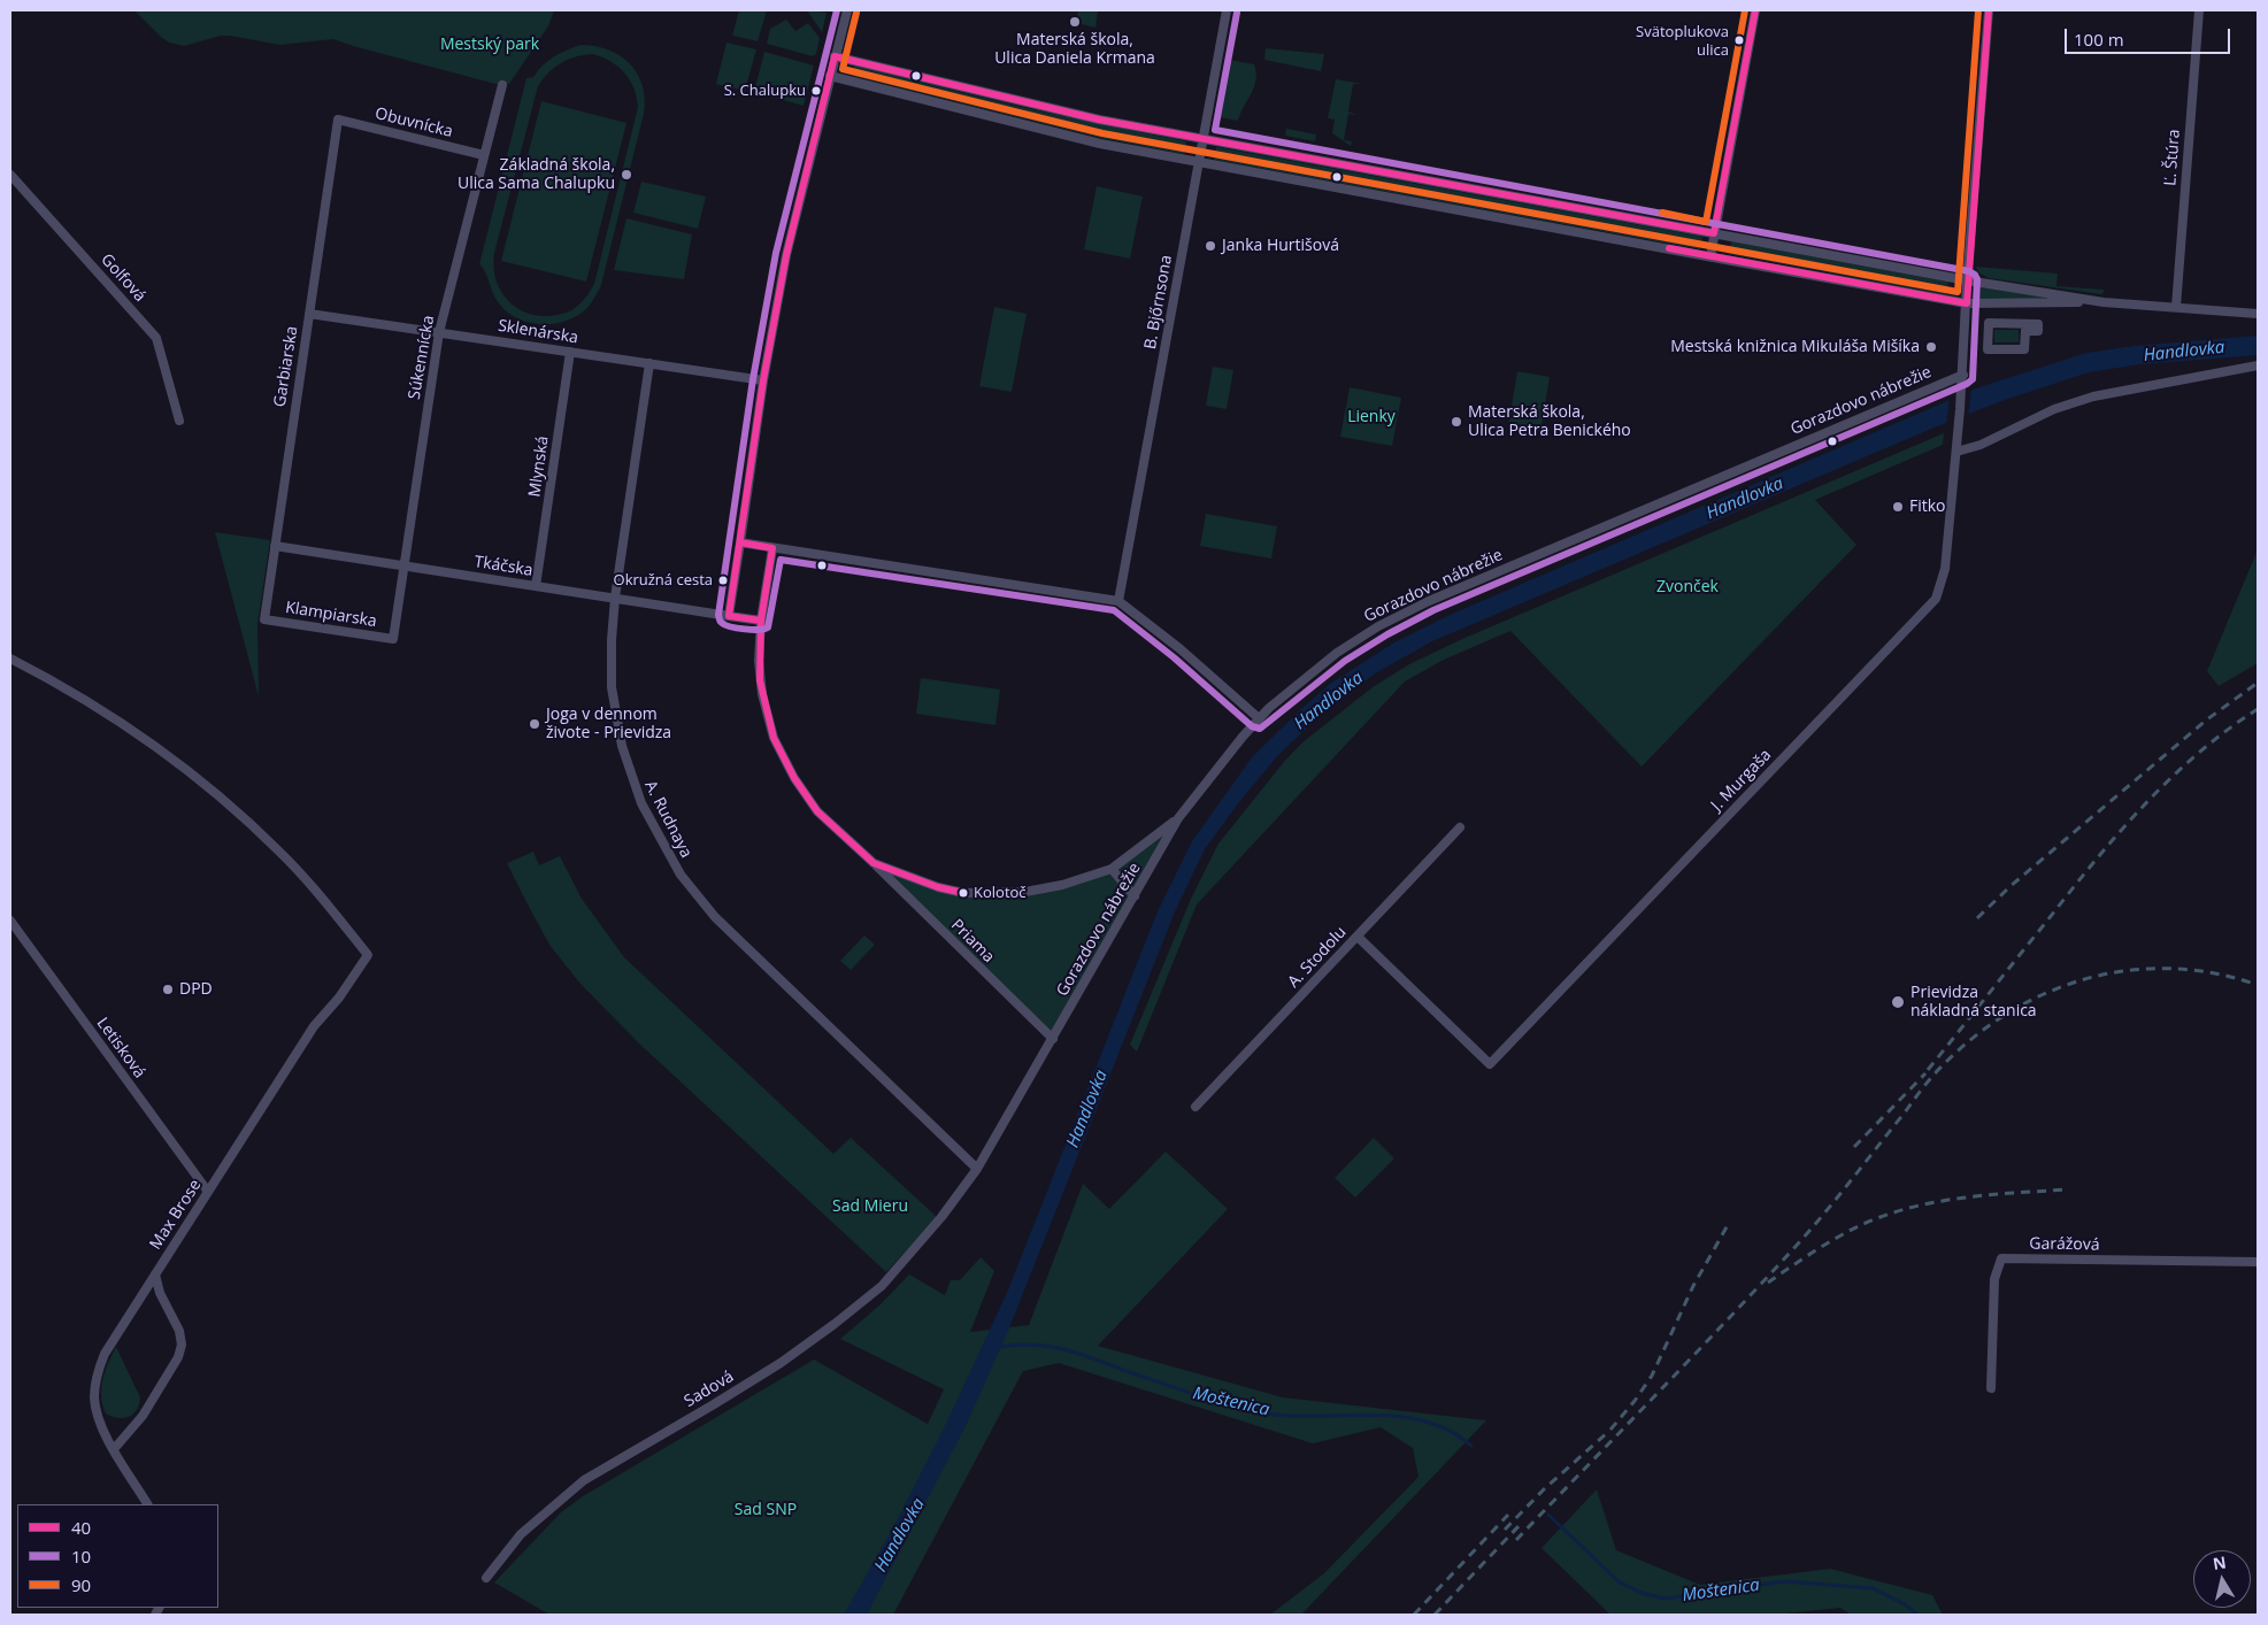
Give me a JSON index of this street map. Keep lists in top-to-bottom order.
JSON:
{
  "streets": {
    "street": [
      "Obuvnícka",
      "Ľ. Štúra",
      "Golfová",
      "B. Bjőrnsona",
      "Sklenárska",
      "Súkennícka",
      "Garbiarska",
      "Gorazdovo nábrežie",
      "Mlynská",
      "Tkáčska",
      "Klampiarska",
      "J. Murgaša",
      "A. Rudnaya",
      "Priama",
      "A. Stodolu",
      "Letisková",
      "Max Brose",
      "Garážová",
      "Sadová"
    ]
  },
  "crossings": [
    ["Obuvnícka", "Súkennícka"],
    ["Obuvnícka", "Garbiarska"],
    ["Sklenárska", "Súkennícka"],
    ["Sklenárska", "Garbiarska"],
    ["Sklenárska", "Mlynská"],
    ["Sklenárska", "A. Rudnaya"],
    ["Súkennícka", "Tkáčska"],
    ["Súkennícka", "Klampiarska"],
    ["Garbiarska", "Tkáčska"],
    ["Garbiarska", "Klampiarska"],
    ["Gorazdovo nábrežie", "J. Murgaša"],
    ["Gorazdovo nábrežie", "A. Rudnaya"],
    ["Gorazdovo nábrežie", "Priama"],
    ["Gorazdovo nábrežie", "Sadová"],
    ["Mlynská", "Tkáčska"],
    ["Tkáčska", "A. Rudnaya"],
    ["J. Murgaša", "A. Stodolu"],
    ["Letisková", "Max Brose"]
  ],
  "water": ["Handlovka", "Moštenica"],
  "parks": [
    "Mestský park",
    "Lienky",
    "Zvonček",
    "Sad Mieru",
    "Sad SNP"
  ],
  "places": [
    "Materská škola, Ulica Daniela Krmana",
    "Svätoplukova ulica",
    "S. Chalupku",
    "Základná škola, Ulica Sama Chalupku",
    "Janka Hurtišová",
    "Mestská knižnica Mikuláša Mišíka",
    "Materská škola, Ulica Petra Benického",
    "Fitko",
    "Okružná cesta",
    "Joga v dennom živote - Prievidza",
    "Kolotoč",
    "DPD",
    "Prievidza nákladná stanica"
  ],
  "lines": ["transit line 40", "transit line 10", "transit line 90"],
  "legend": ["40", "10", "90"],
  "scale_bar": "100 m",
  "north": "top"
}
